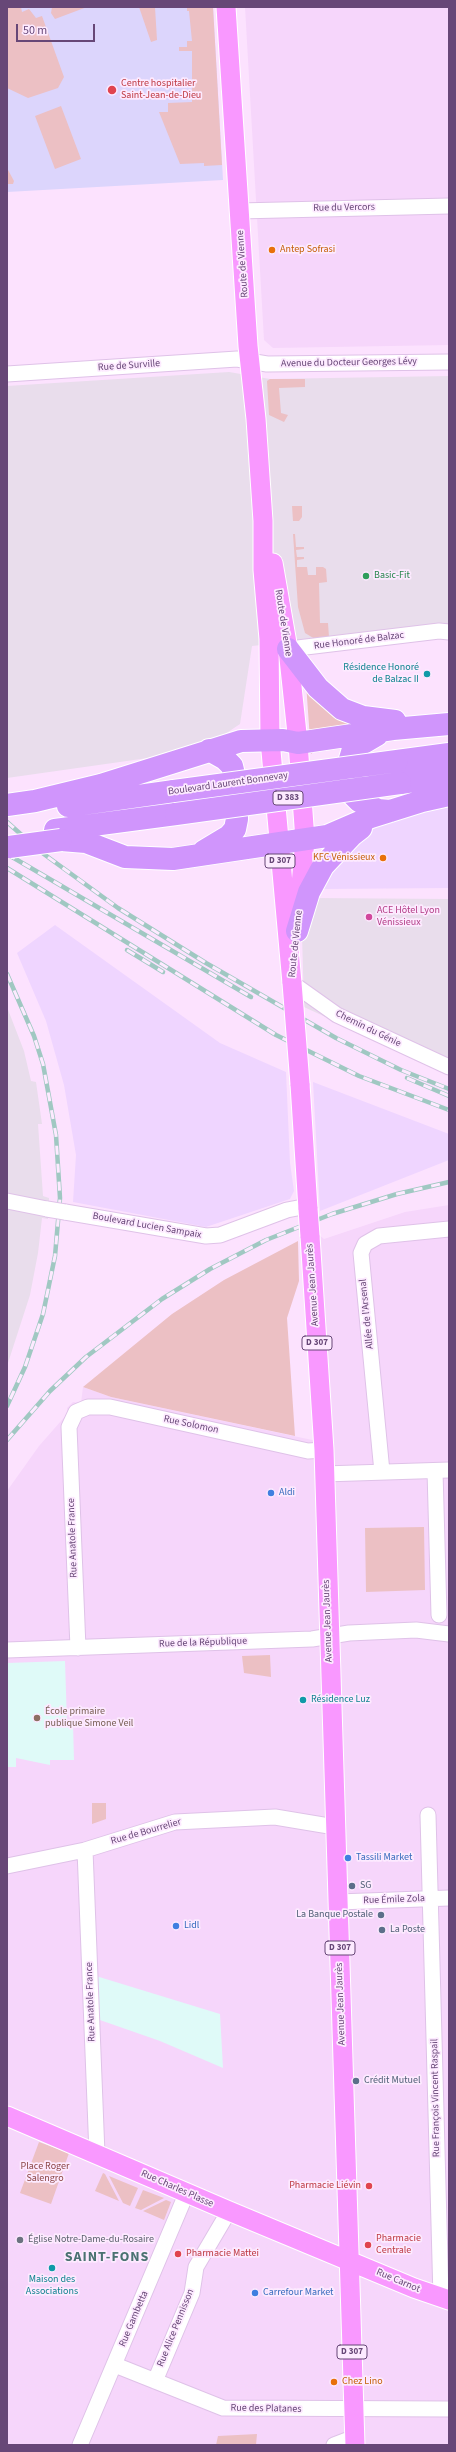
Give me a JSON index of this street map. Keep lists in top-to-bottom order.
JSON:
{
  "streets": {
    "highway": ["Boulevard Laurent Bonnevay", "D 383"],
    "main road": [
      "Route de Vienne",
      "D 307",
      "Avenue Jean Jaurès",
      "Rue Charles Plasse",
      "Rue Carnot"
    ],
    "street": [
      "Rue du Vercors",
      "Avenue du Docteur Georges Lévy",
      "Rue de Surville",
      "Rue Honoré de Balzac",
      "Chemin du Génie",
      "Boulevard Lucien Sampaix",
      "Allée de l'Arsenal",
      "Rue Solomon",
      "Rue Anatole France",
      "Rue de la République",
      "Rue de Bourrelier",
      "Rue Émile Zola",
      "Rue François Vincent Raspail",
      "Rue Gambetta",
      "Rue Alice Pennisson",
      "Rue des Platanes"
    ]
  },
  "crossings": [
    ["Rue du Vercors", "Route de Vienne"],
    ["Route de Vienne", "Avenue du Docteur Georges Lévy"],
    ["Route de Vienne", "Rue de Surville"],
    ["Route de Vienne", "Rue Honoré de Balzac"],
    ["Route de Vienne", "Chemin du Génie"],
    ["Route de Vienne", "Avenue Jean Jaurès"],
    ["Avenue du Docteur Georges Lévy", "Rue de Surville"],
    ["D 307", "Avenue Jean Jaurès"],
    ["D 307", "Rue Charles Plasse"],
    ["D 307", "Rue Carnot"],
    ["D 307", "Rue des Platanes"],
    ["Chemin du Génie", "Avenue Jean Jaurès"],
    ["Boulevard Lucien Sampaix", "Avenue Jean Jaurès"],
    ["Avenue Jean Jaurès", "Rue Solomon"],
    ["Avenue Jean Jaurès", "Rue de la République"],
    ["Avenue Jean Jaurès", "Rue de Bourrelier"],
    ["Avenue Jean Jaurès", "Rue Émile Zola"],
    ["Avenue Jean Jaurès", "Rue Charles Plasse"],
    ["Avenue Jean Jaurès", "Rue Carnot"],
    ["Rue Solomon", "Rue Anatole France"],
    ["Rue Anatole France", "Rue de la République"],
    ["Rue Anatole France", "Rue de Bourrelier"],
    ["Rue Anatole France", "Rue Charles Plasse"],
    ["Rue Émile Zola", "Rue François Vincent Raspail"],
    ["Rue François Vincent Raspail", "Rue Carnot"],
    ["Rue Charles Plasse", "Rue Carnot"],
    ["Rue Charles Plasse", "Rue Gambetta"],
    ["Rue Charles Plasse", "Rue Alice Pennisson"],
    ["Rue Gambetta", "Rue des Platanes"],
    ["Rue Alice Pennisson", "Rue des Platanes"]
  ],
  "districts": ["SAINT-FONS"],
  "parks": ["Place Roger Salengro"],
  "places": [
    "Centre hospitalier Saint-Jean-de-Dieu",
    "Antep Sofrasi",
    "Basic-Fit",
    "Résidence Honoré de Balzac II",
    "KFC Vénissieux",
    "ACE Hôtel Lyon Vénissieux",
    "Aldi",
    "Résidence Luz",
    "École primaire publique Simone Veil",
    "Tassili Market",
    "SG",
    "La Banque Postale",
    "Lidl",
    "La Poste",
    "Crédit Mutuel",
    "Pharmacie Liévin",
    "Église Notre-Dame-du-Rosaire",
    "Pharmacie Centrale",
    "Pharmacie Mattei",
    "Maison des Associations",
    "Carrefour Market",
    "Chez Lino"
  ],
  "scale_bar": "50 m"
}
